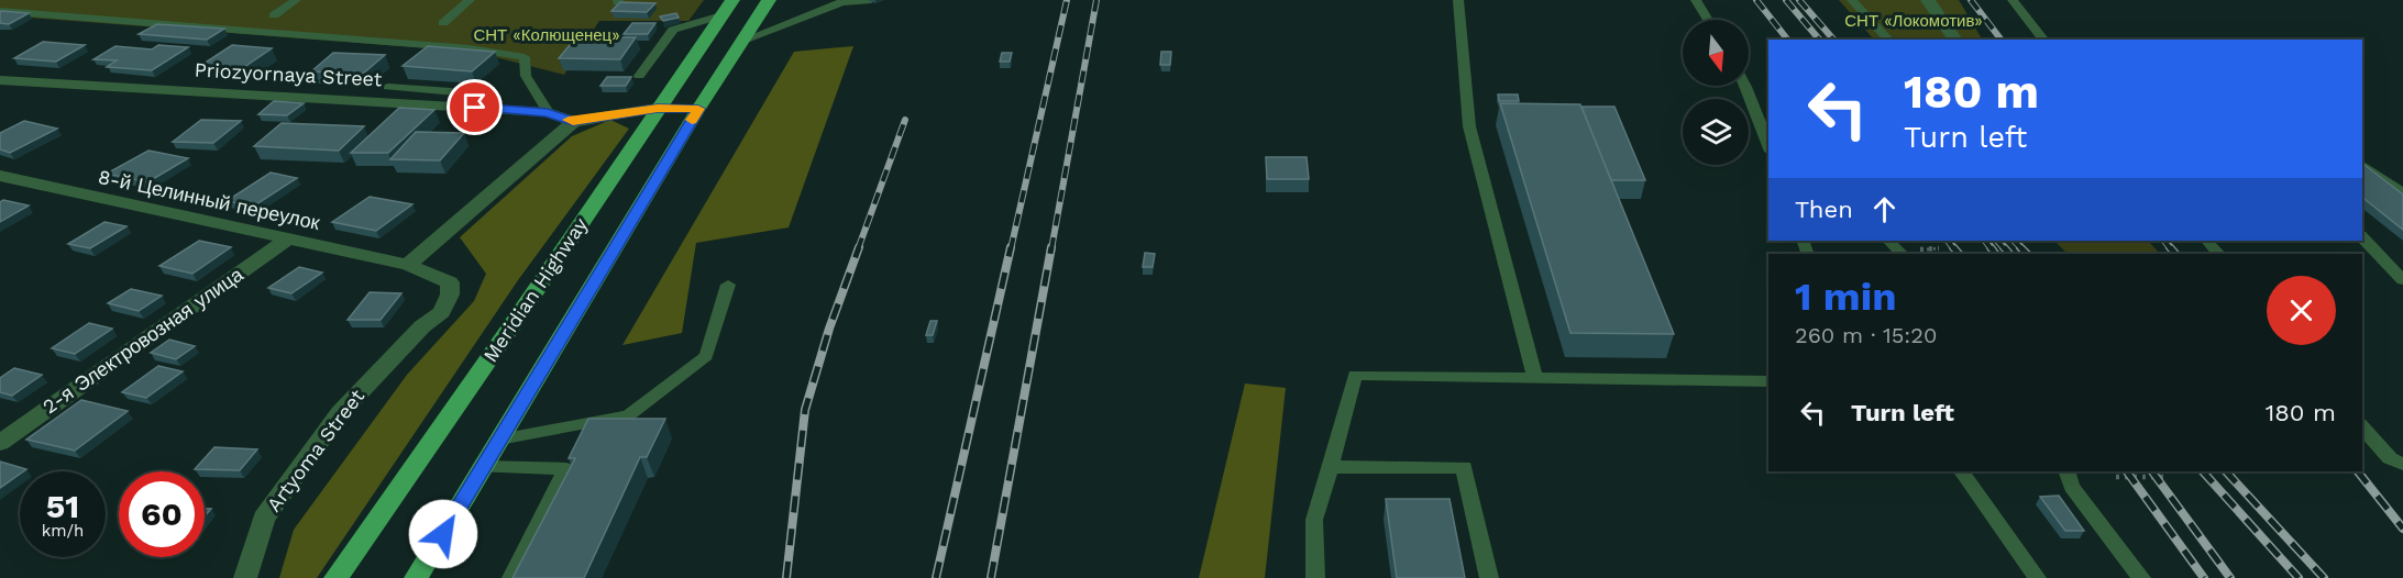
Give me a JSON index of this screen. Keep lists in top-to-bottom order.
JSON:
{
  "streets": {
    "main road": ["Meridian Highway"],
    "street": [
      "Priozyornaya Street",
      "8-й Целинный переулок",
      "2-я Электровозная улица",
      "Artyoma Street"
    ]
  },
  "crossings": [
    ["8-й Целинный переулок", "2-я Электровозная улица"],
    ["8-й Целинный переулок", "Artyoma Street"]
  ],
  "parks": ["СНТ «Локомотив»", "СНТ «Колющенец»"],
  "north": "bottom",
  "page": {
    "turn": ["180 m", "Turn left"],
    "then": "Then",
    "heading": ["1 min", "260 m · 15:20"],
    "list": [
      {
        "name": "Turn left",
        "value": "180 m"
      }
    ],
    "speed": "51 km/h",
    "limit": "60"
  }
}
